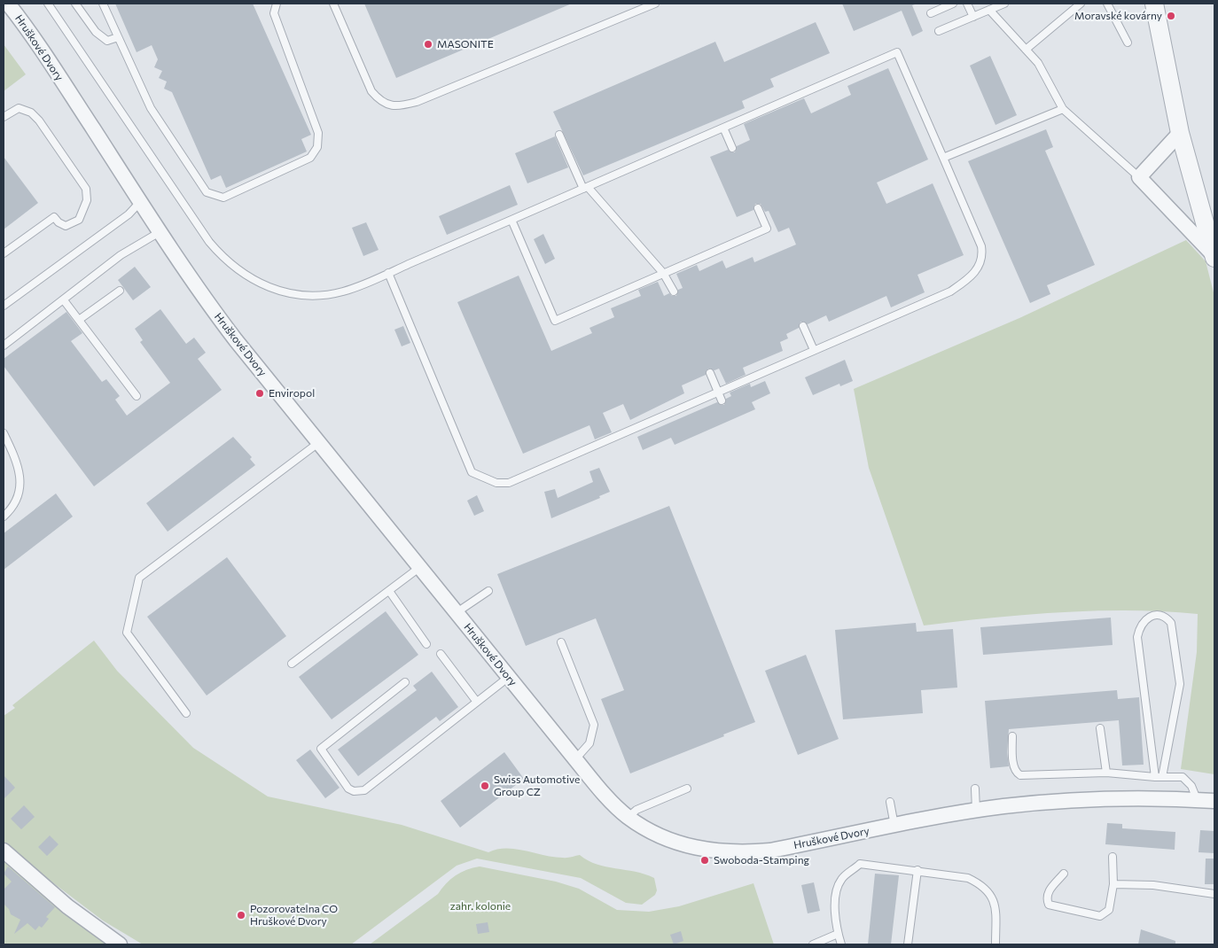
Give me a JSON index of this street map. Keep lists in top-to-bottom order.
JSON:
{
  "streets": {
    "street": ["Hruškové Dvory"]
  },
  "parks": ["zahr. kolonie"],
  "places": [
    "Moravské kovárny",
    "MASONITE",
    "Enviropol",
    "Swiss Automotive Group CZ",
    "Swoboda-Stamping",
    "Pozorovatelna CO Hruškové Dvory"
  ]
}
